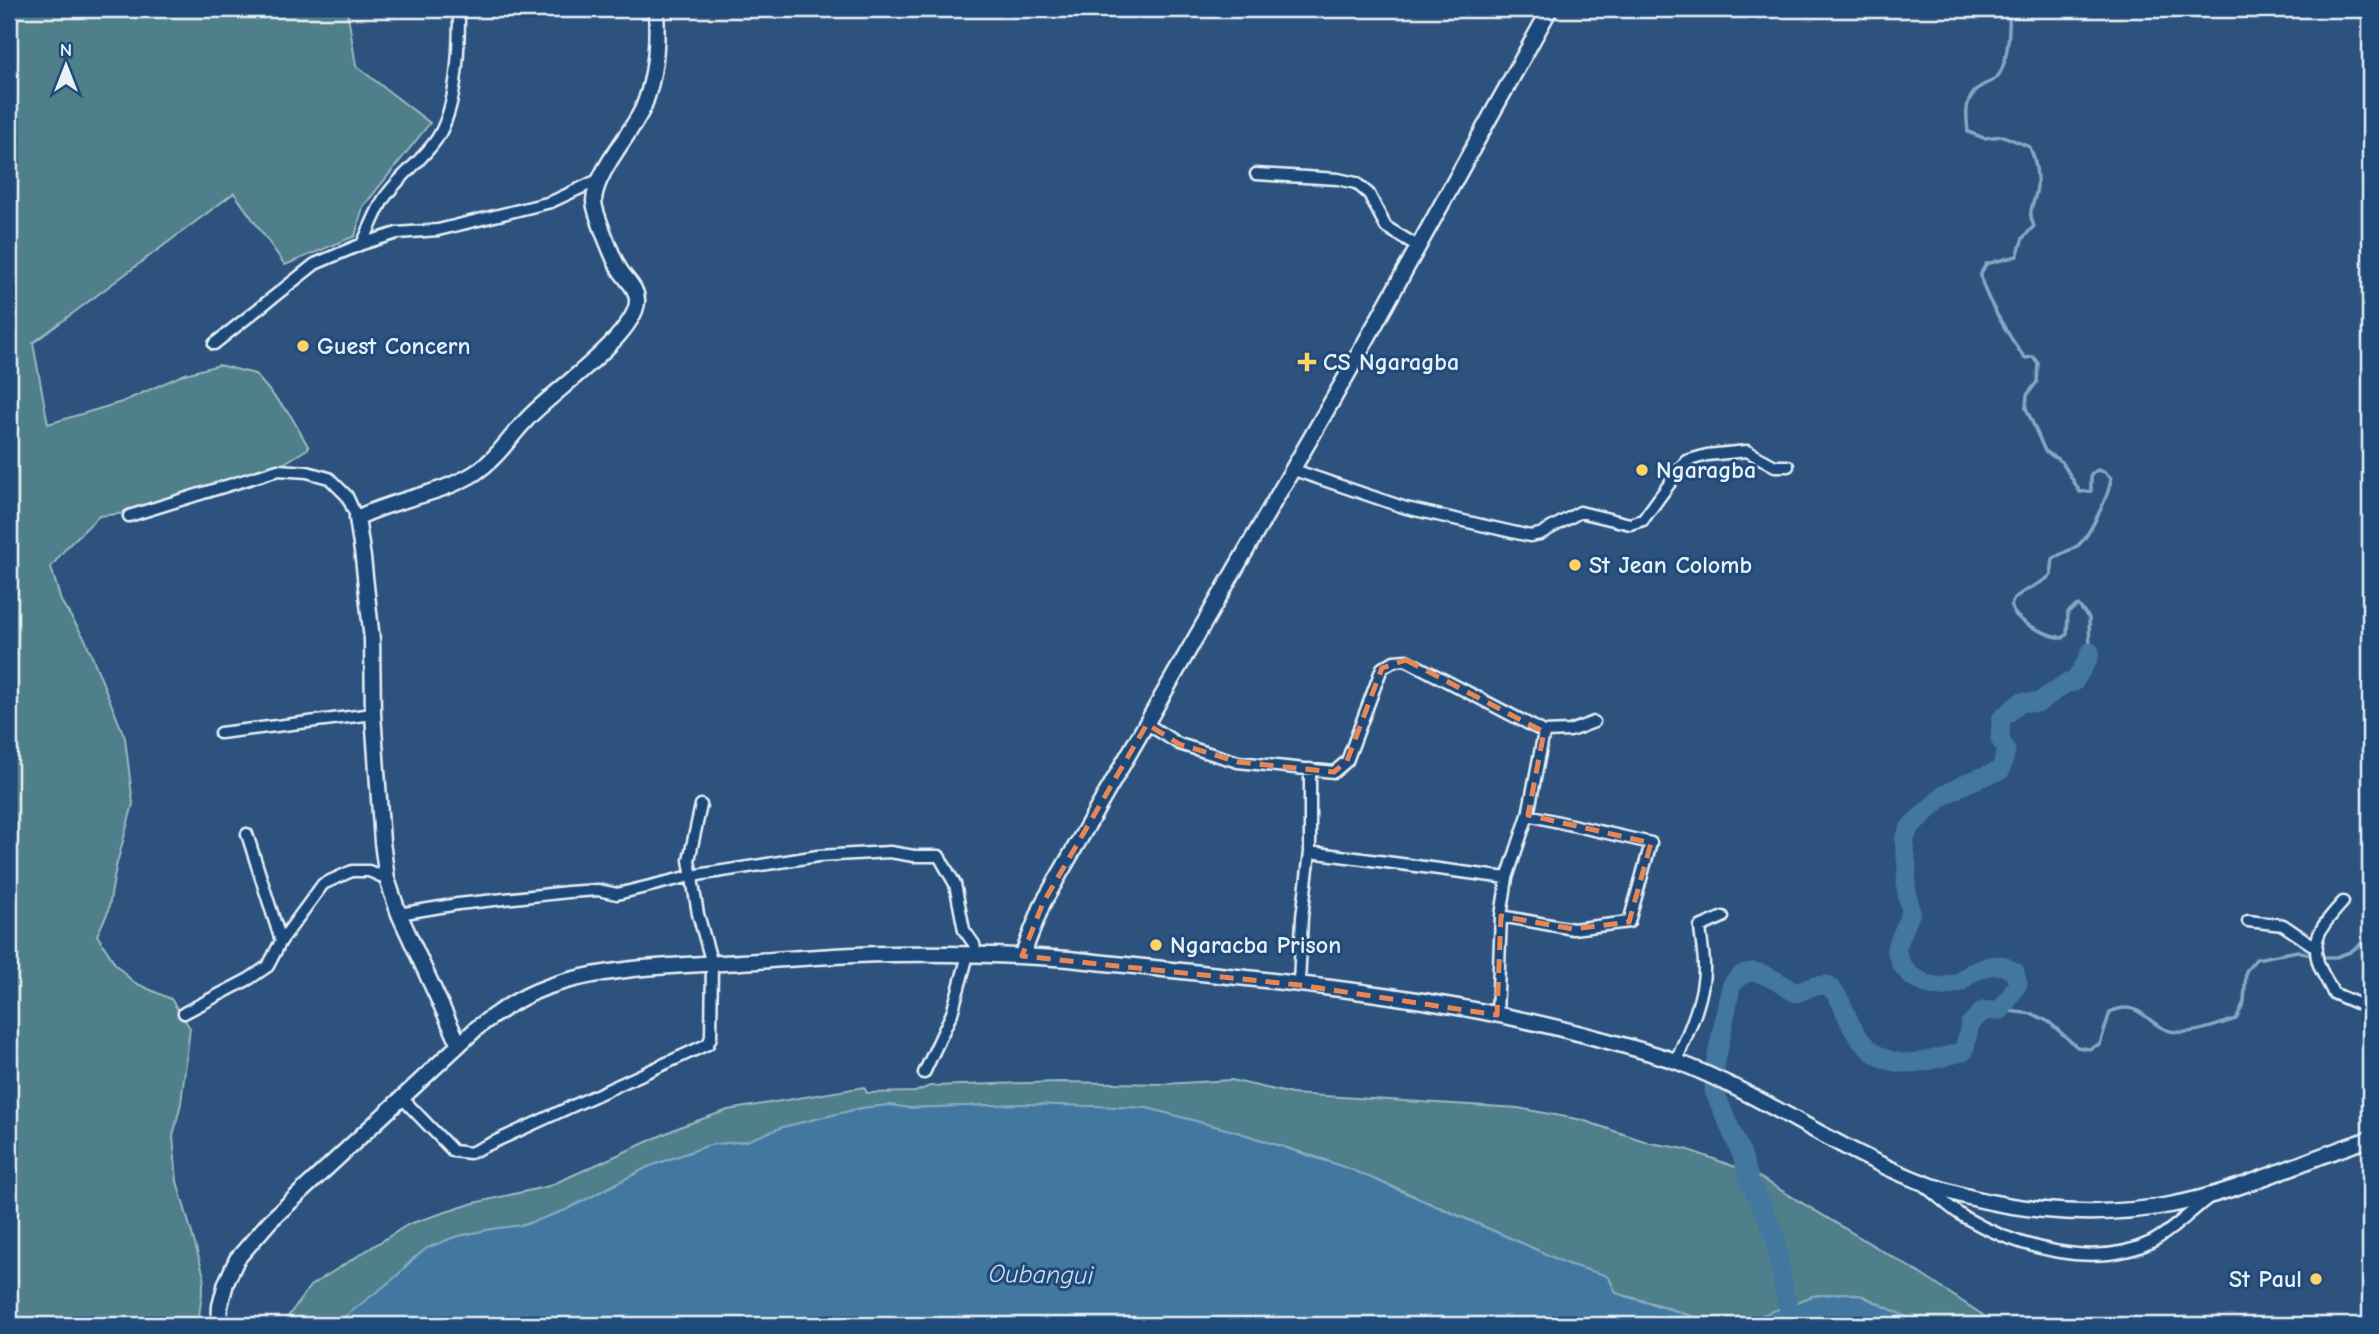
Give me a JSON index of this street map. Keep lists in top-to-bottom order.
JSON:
{
  "water": ["Oubangui"],
  "places": {
    "other": [
      "Guest Concern",
      "Ngaragba",
      "St Jean Colomb",
      "Ngaracba Prison",
      "St Paul"
    ],
    "health": ["CS Ngaragba"]
  },
  "north": "top"
}
